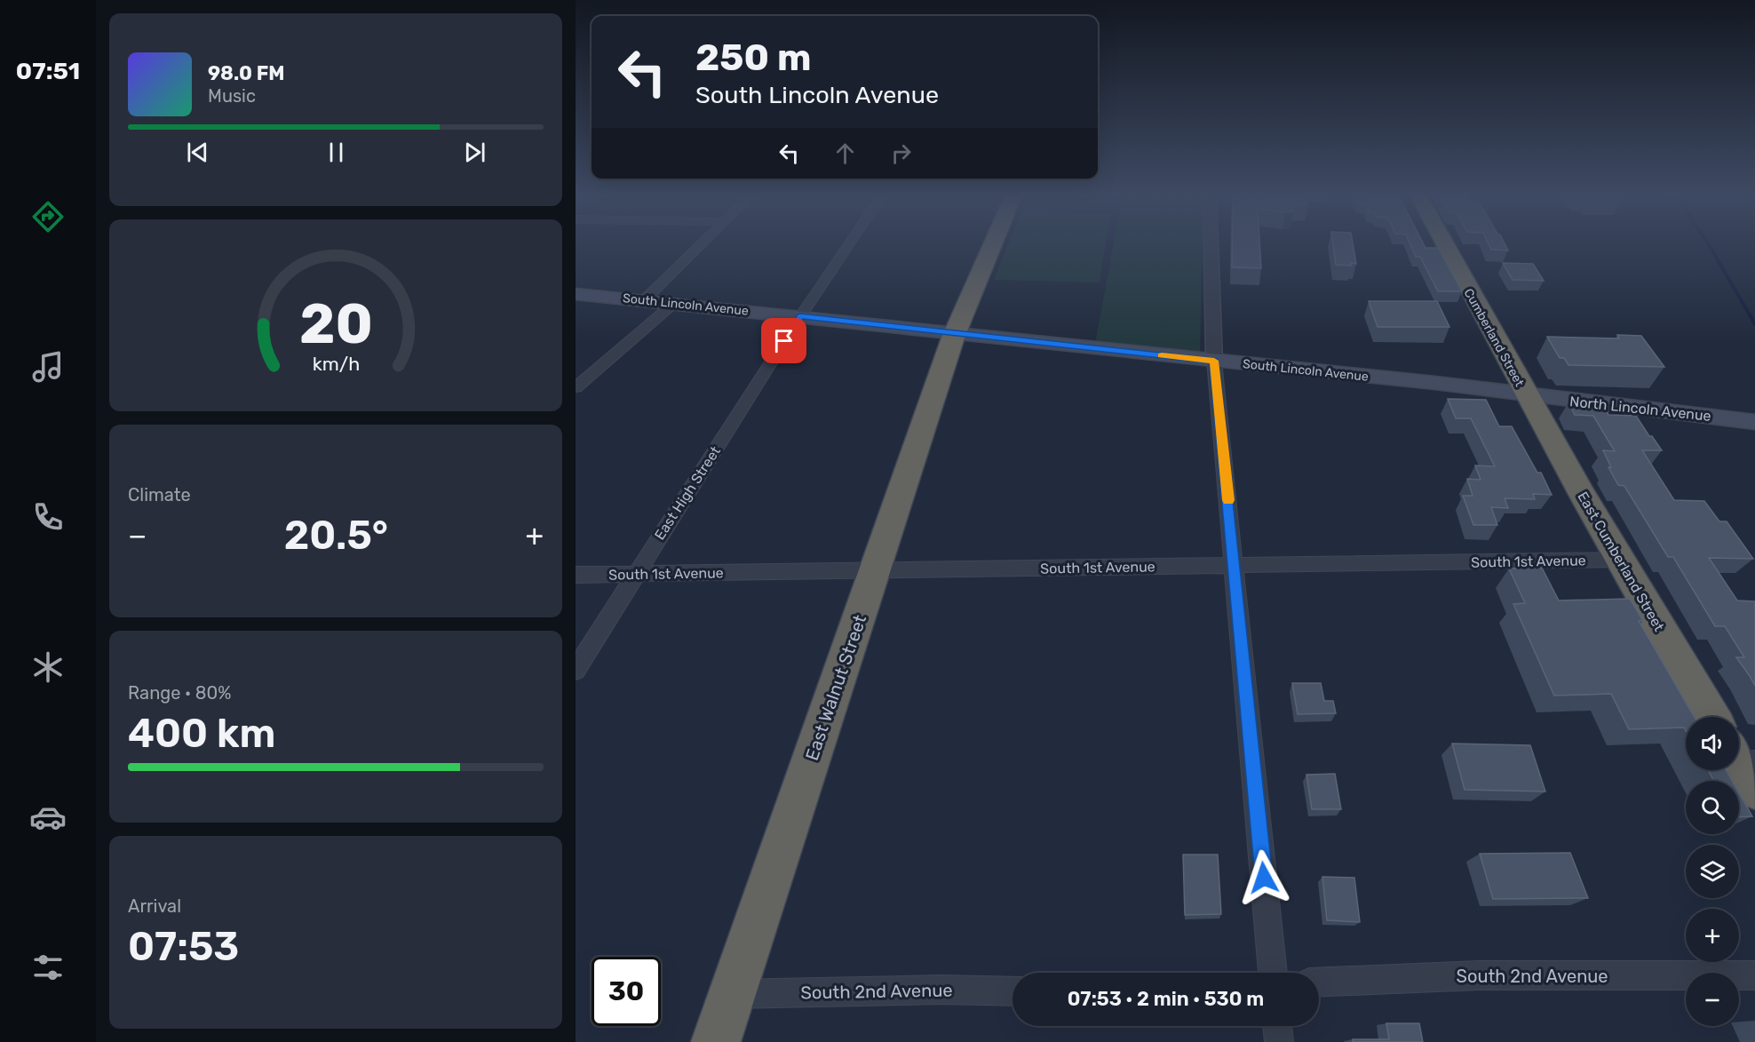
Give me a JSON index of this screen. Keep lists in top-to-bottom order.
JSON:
{
  "streets": {
    "highway": ["Cumberland Street", "East Cumberland Street", "East Walnut Street"],
    "main road": ["South Lincoln Avenue", "North Lincoln Avenue"],
    "street": ["East High Street", "South 1st Avenue", "South 2nd Avenue"]
  },
  "crossings": [
    ["South Lincoln Avenue", "Cumberland Street"],
    ["South Lincoln Avenue", "North Lincoln Avenue"],
    ["South Lincoln Avenue", "East High Street"],
    ["South Lincoln Avenue", "East Cumberland Street"],
    ["South Lincoln Avenue", "East Walnut Street"],
    ["Cumberland Street", "North Lincoln Avenue"],
    ["Cumberland Street", "East Cumberland Street"],
    ["North Lincoln Avenue", "East Cumberland Street"],
    ["East High Street", "South 1st Avenue"],
    ["South 1st Avenue", "East Cumberland Street"],
    ["South 1st Avenue", "East Walnut Street"],
    ["East Walnut Street", "South 2nd Avenue"]
  ],
  "page": {
    "tabs": "07:51",
    "turn": ["250 m", "South Lincoln Avenue"],
    "song": ["98.0 FM", "Music"],
    "tile": [
      "Climate",
      ["Range · 80%", "400 km"],
      ["Arrival", "07:53"]
    ],
    "heat": ["−", "20.5°", "+"],
    "map_buttons": ["+", "−"],
    "limit": "30",
    "trip": "07:53 · 2 min · 530 m",
    "gauge": ["20", "km/h"]
  }
}
